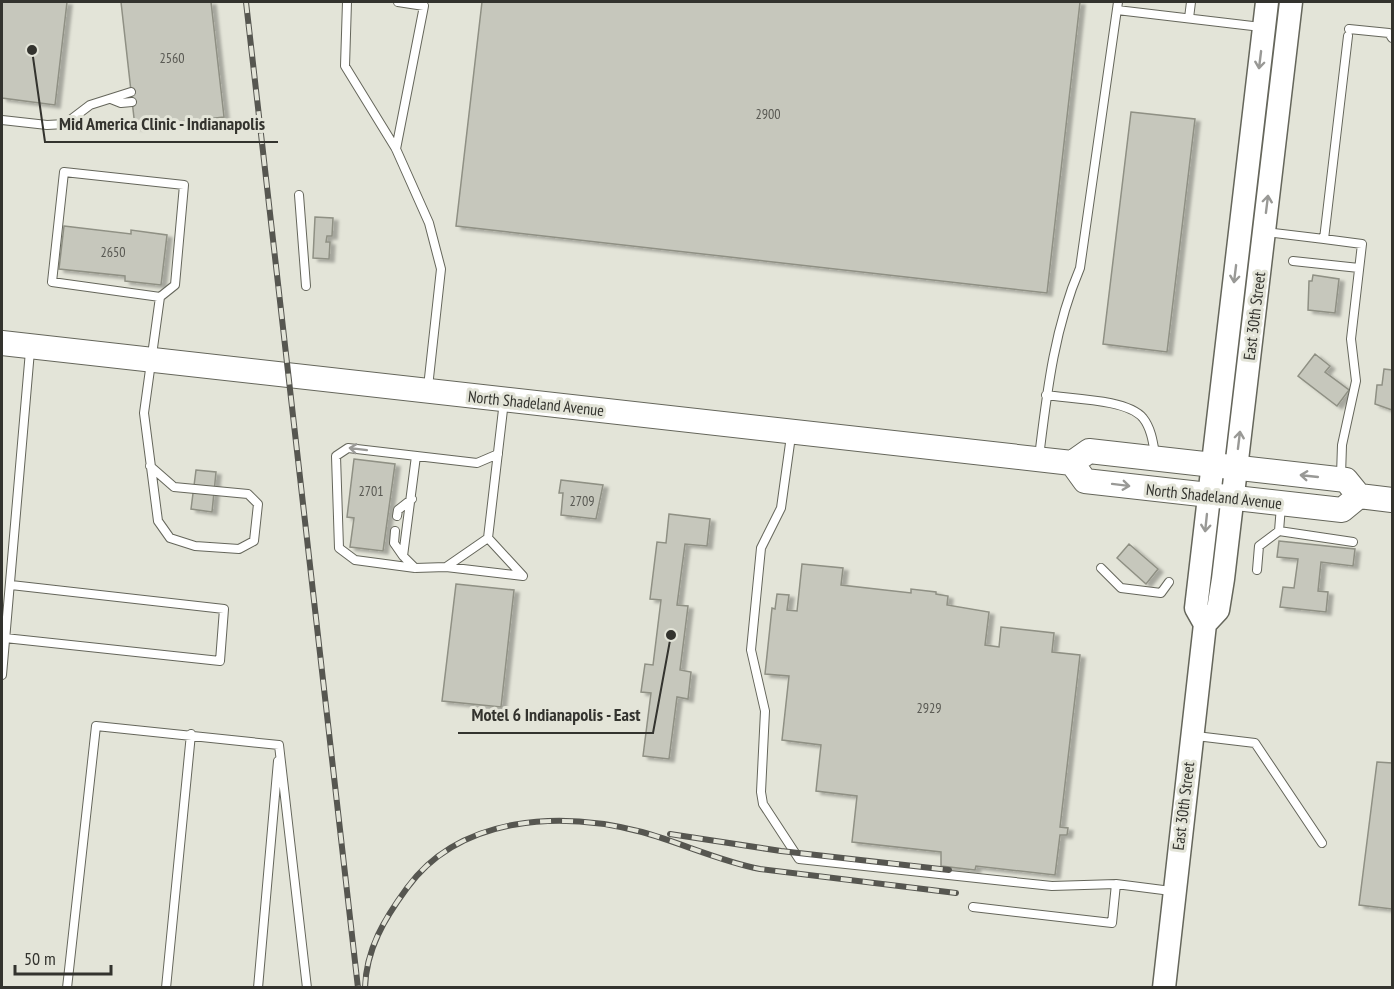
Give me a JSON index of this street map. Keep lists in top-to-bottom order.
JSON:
{
  "streets": {
    "main road": ["East 30th Street", "North Shadeland Avenue"]
  },
  "crossings": [
    ["East 30th Street", "North Shadeland Avenue"]
  ],
  "places": ["Mid America Clinic - Indianapolis", "Motel 6 Indianapolis - East"],
  "house_numbers": [
    "2560",
    "2900",
    "2650",
    "2701",
    "2709",
    "2929"
  ],
  "scale_bar": "50 m"
}
